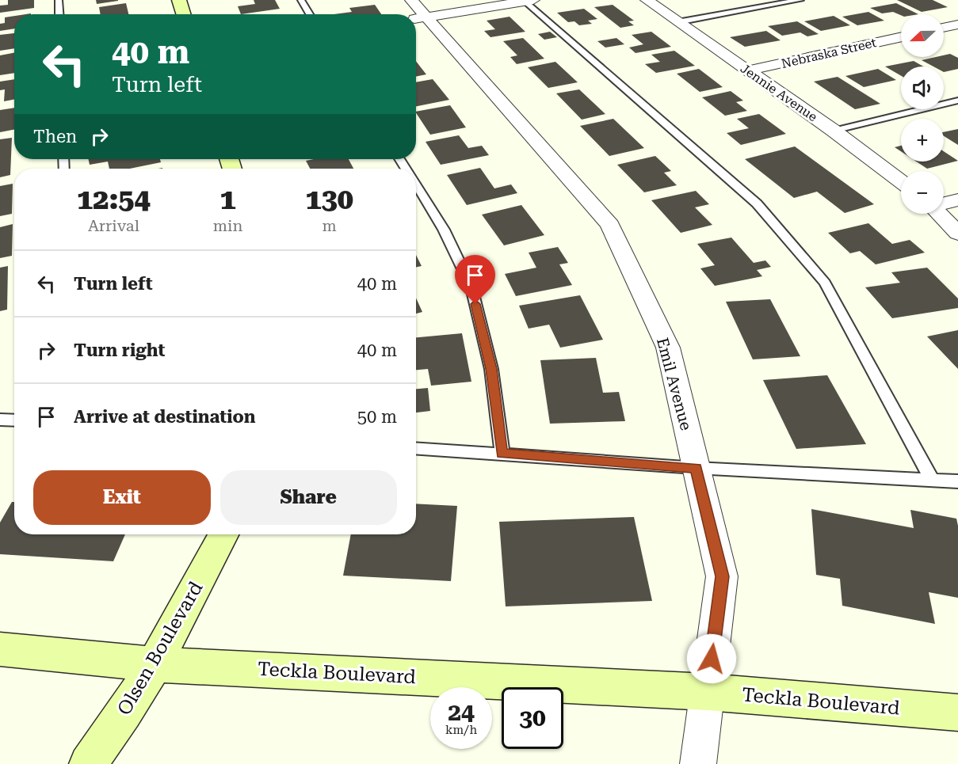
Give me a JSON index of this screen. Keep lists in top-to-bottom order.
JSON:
{
  "streets": {
    "main road": ["Olsen Boulevard", "Teckla Boulevard"],
    "street": ["Nebraska Street", "Jennie Avenue", "Emil Avenue"]
  },
  "crossings": [
    ["Nebraska Street", "Jennie Avenue"],
    ["Emil Avenue", "Teckla Boulevard"],
    ["Olsen Boulevard", "Teckla Boulevard"]
  ],
  "north": "left",
  "page": {
    "map_buttons": ["+", "−"],
    "turn": ["40 m", "Turn left"],
    "then": "Then",
    "eta": [
      "12:54",
      "Arrival",
      "1",
      "min",
      "130",
      "m"
    ],
    "list": [
      {
        "name": "Turn left",
        "value": "40 m"
      },
      {
        "name": "Turn right",
        "value": "40 m"
      },
      {
        "name": "Arrive at destination",
        "value": "50 m"
      }
    ],
    "buttons": ["Exit", "Share"],
    "speed": "24 km/h",
    "limit": "30"
  }
}
